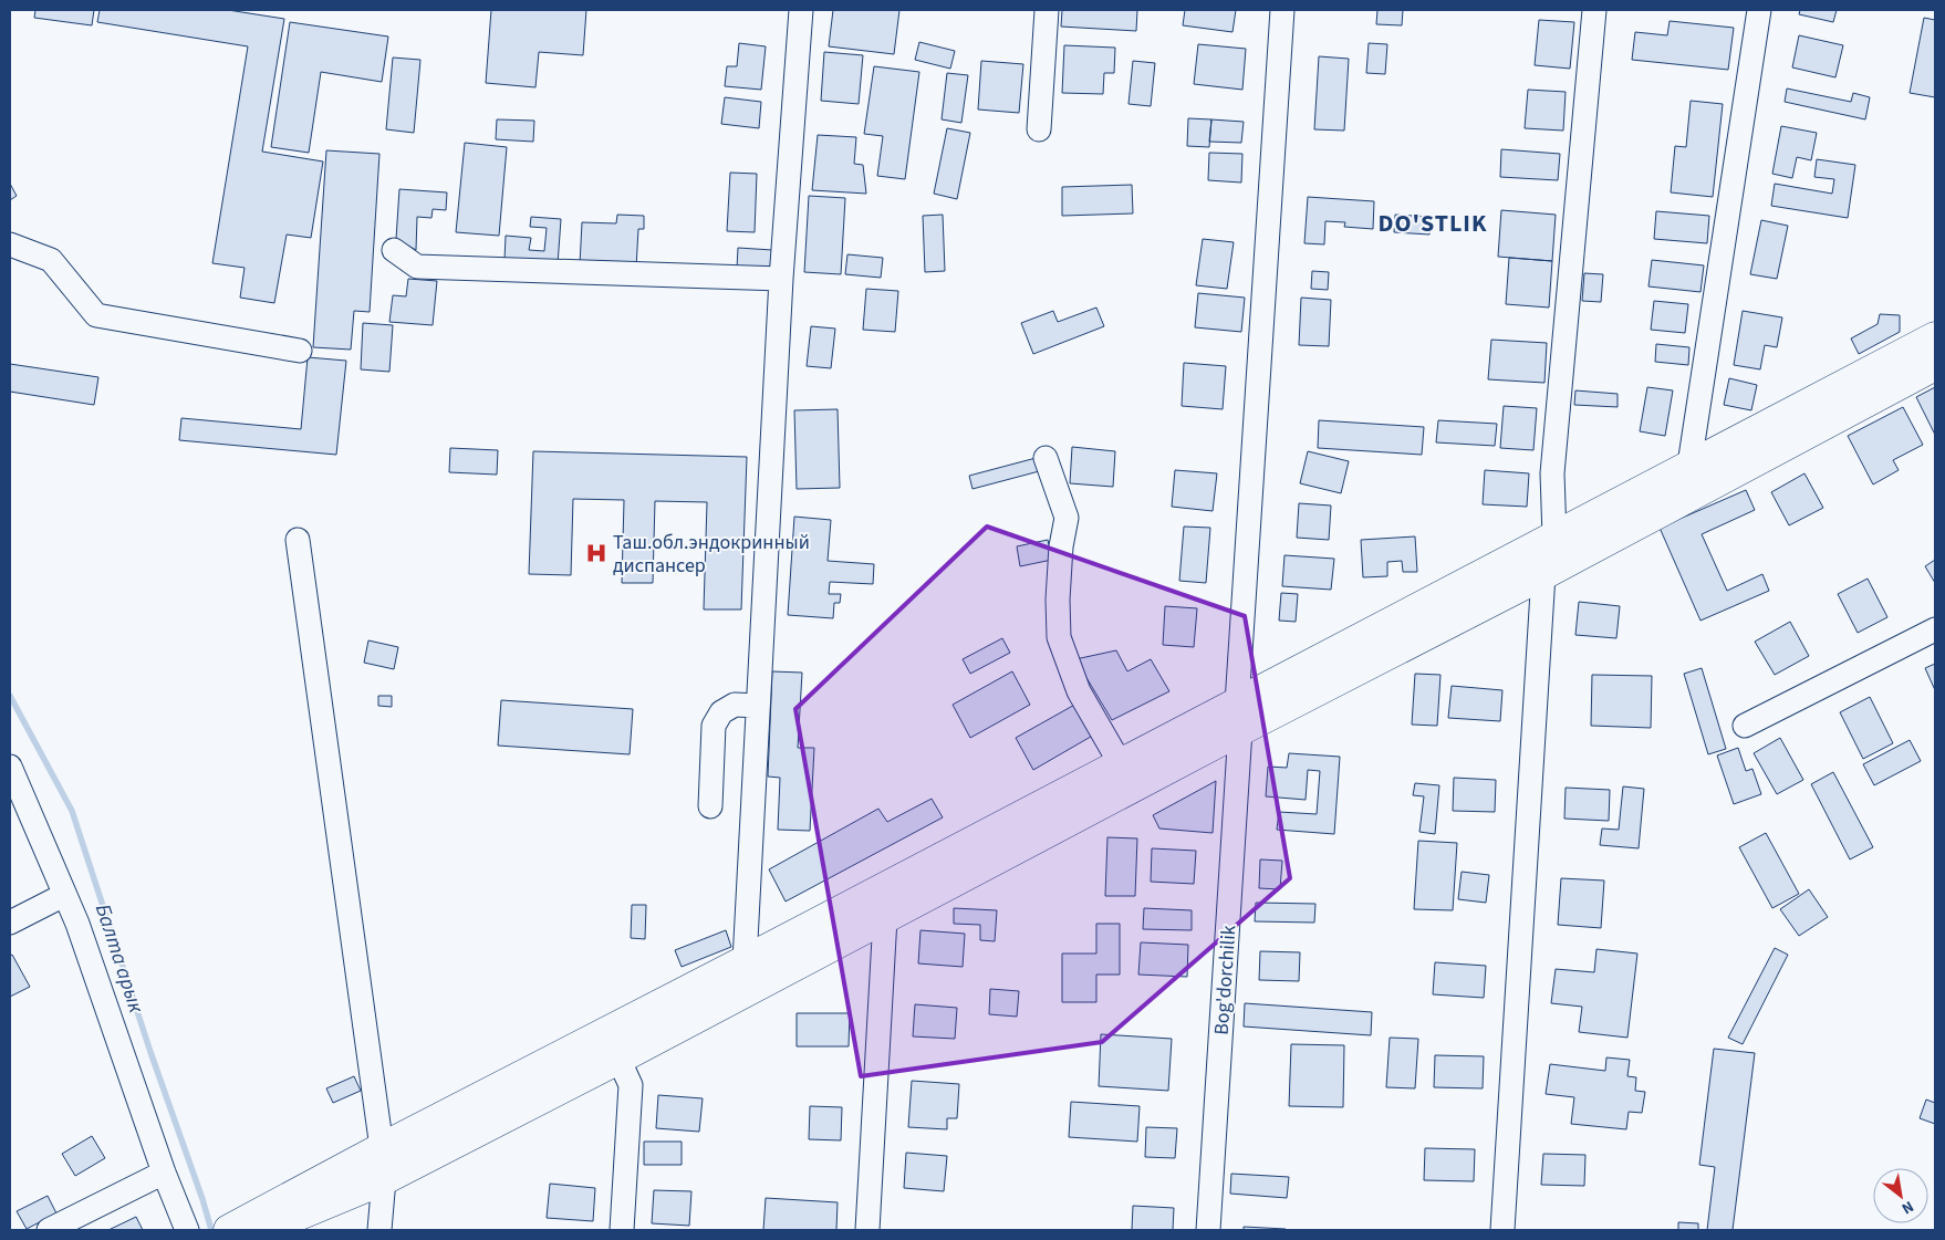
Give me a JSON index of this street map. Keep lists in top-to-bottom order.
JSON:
{
  "streets": {
    "street": ["Bog'dorchilik"]
  },
  "districts": ["DO'STLIK"],
  "water": ["Балта арык"],
  "places": {
    "hospital": ["Таш.обл.эндокринный диспансер"]
  },
  "north": "bottom right"
}
